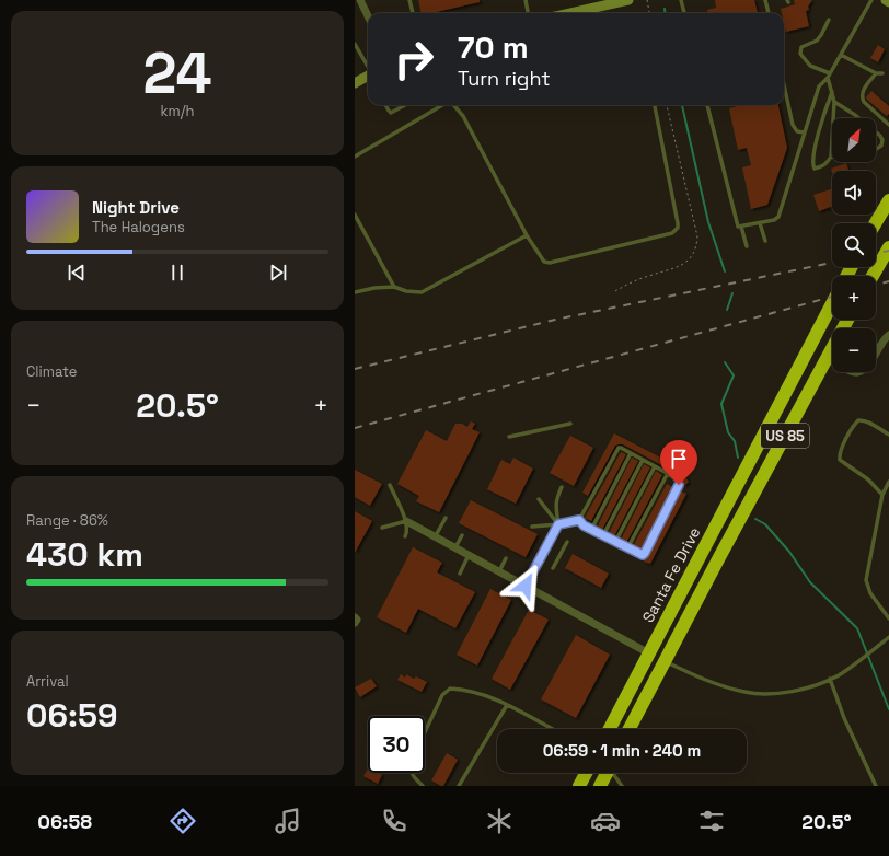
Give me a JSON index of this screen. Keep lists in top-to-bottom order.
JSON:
{
  "streets": {
    "highway": ["US 85", "Santa Fe Drive"]
  },
  "north": "top right",
  "page": {
    "tile": [
      ["24", "km/h"],
      "Climate",
      ["Range · 86%", "430 km"],
      ["Arrival", "06:59"]
    ],
    "turn": ["70 m", "Turn right"],
    "map_buttons": ["+", "−"],
    "song": ["Night Drive", "The Halogens"],
    "heat": ["−", "20.5°", "+"],
    "limit": "30",
    "trip": "06:59 · 1 min · 240 m",
    "tabs": ["06:58", "20.5°"]
  }
}
